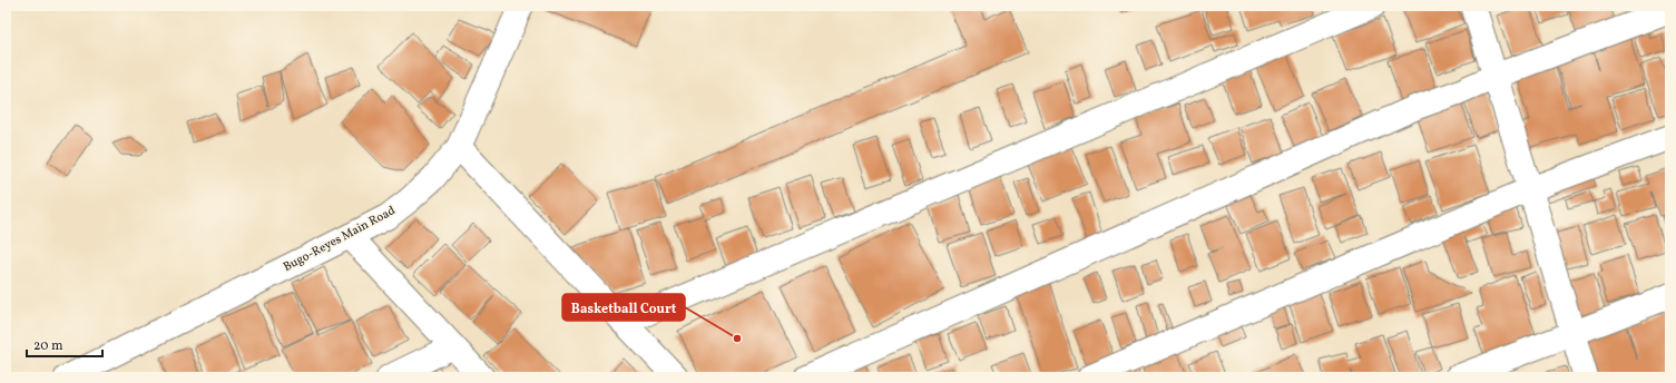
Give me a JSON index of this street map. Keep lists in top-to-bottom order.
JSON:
{
  "streets": {
    "street": ["Bugo-Reyes Main Road"]
  },
  "places": ["Basketball Court"],
  "scale_bar": "20 m"
}
